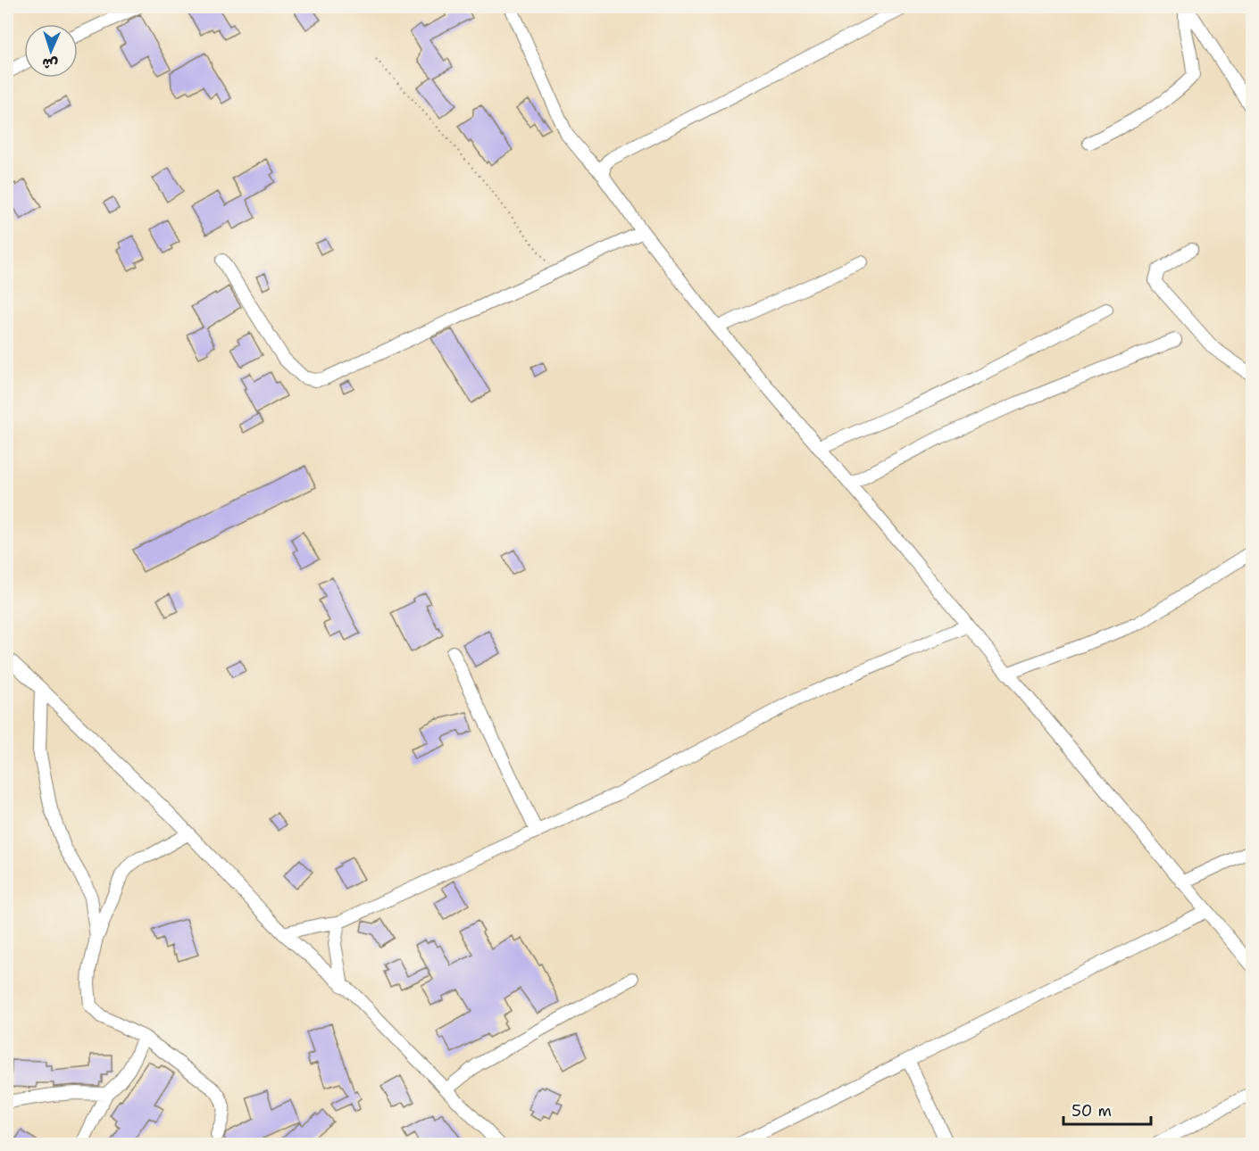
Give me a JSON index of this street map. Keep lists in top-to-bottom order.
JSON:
{
  "scale_bar": "50 m",
  "north": "bottom"
}
